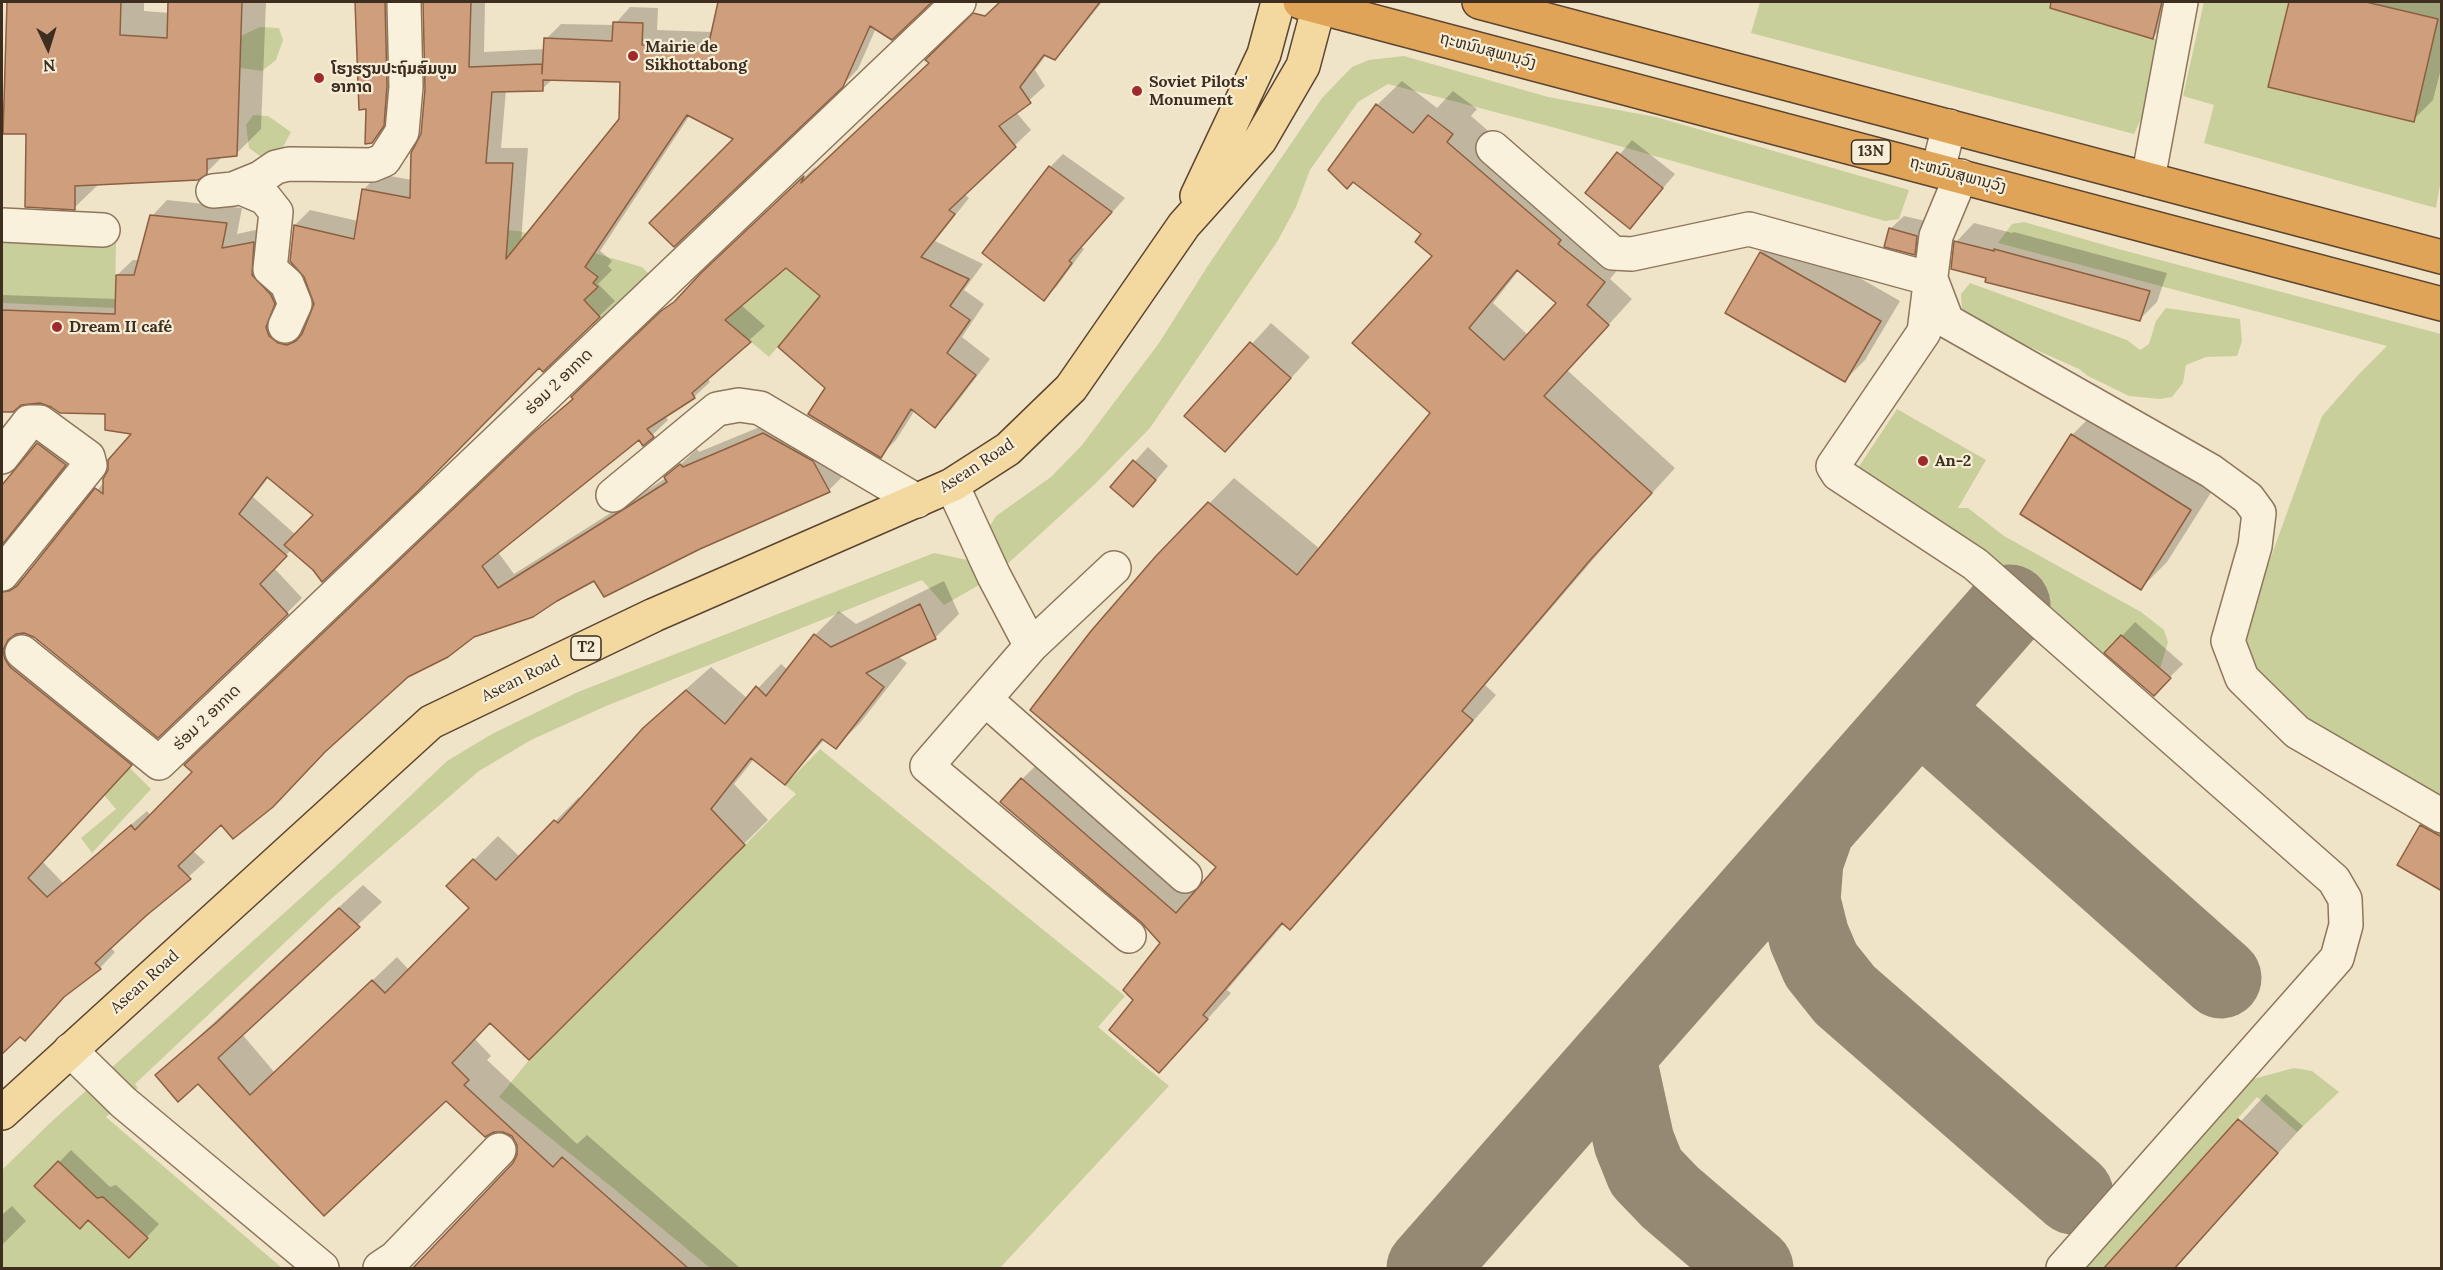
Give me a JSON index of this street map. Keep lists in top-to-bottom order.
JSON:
{
  "streets": {
    "highway": ["ຖະຫນົນສຸພານຸວົງ", "13N"],
    "main road": ["Asean Road", "T2"],
    "street": ["ຮ່ອມ 2 ອາກາດ"]
  },
  "crossings": [
    ["ຖະຫນົນສຸພານຸວົງ", "Asean Road"]
  ],
  "places": [
    "Mairie de Sikhottabong",
    "ໂຮງຮຽນປະຖົມສົມບູນ ອາກາດ",
    "Soviet Pilots' Monument",
    "Dream II café",
    "An-2"
  ],
  "north": "bottom"
}
